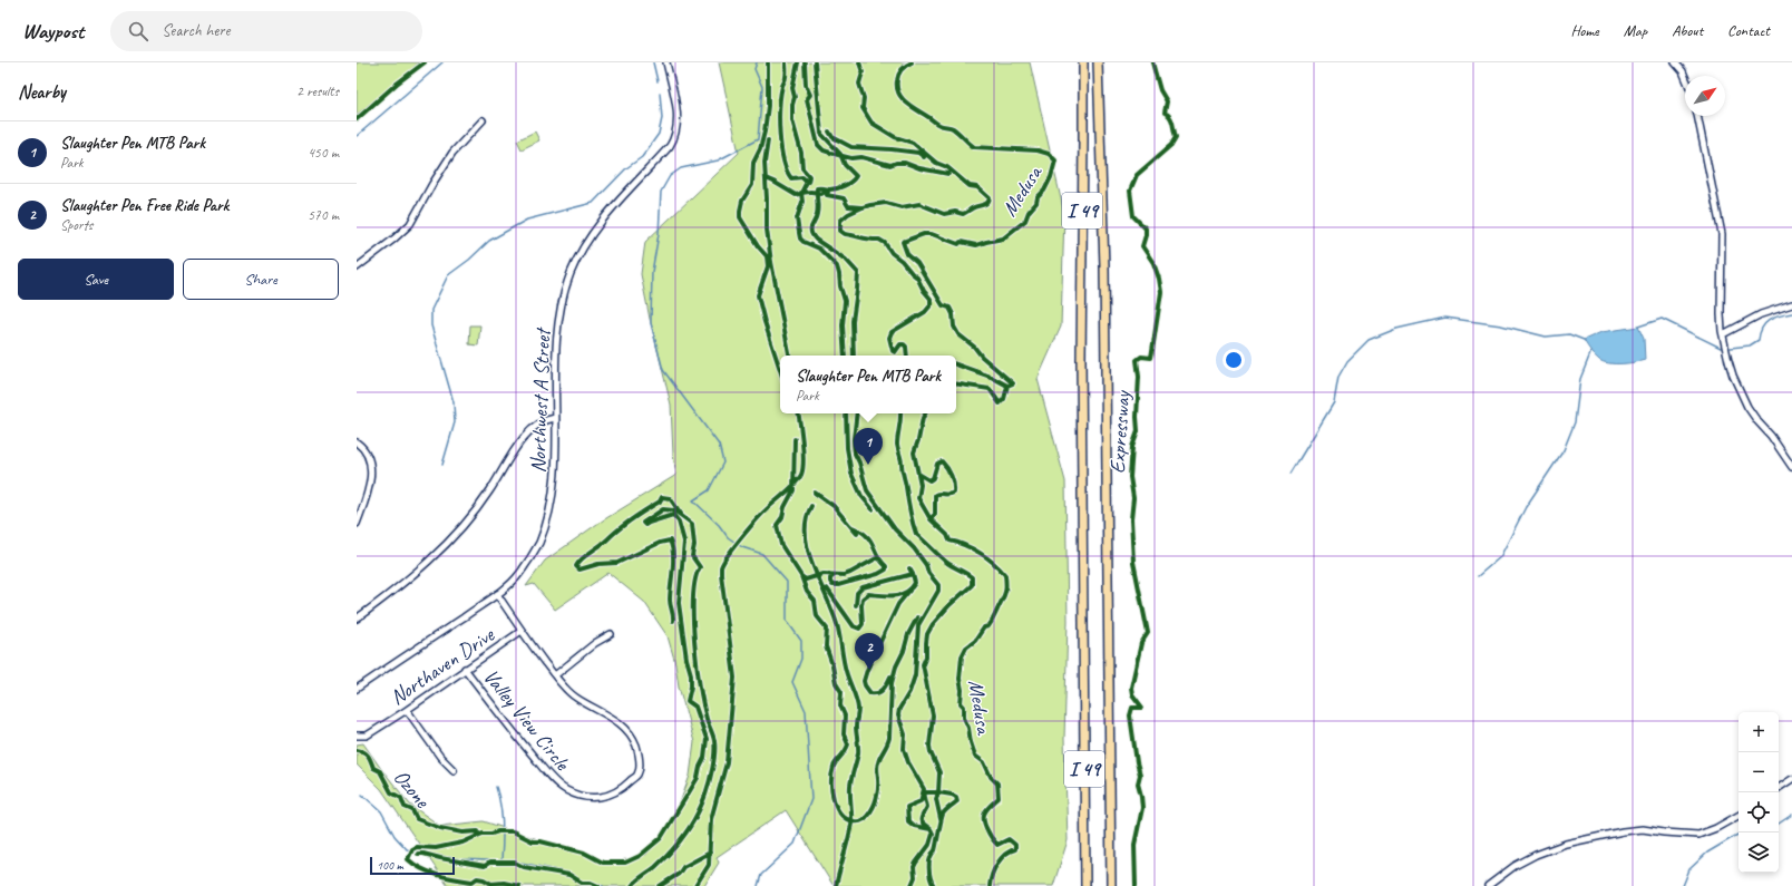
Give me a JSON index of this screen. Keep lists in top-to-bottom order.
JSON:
{
  "streets": {
    "highway": ["I 49"],
    "street": ["Northwest A Street", "Northaven Drive", "Valley View Circle"],
    "cycle path": ["Medusa", "Expressway", "Ozone"]
  },
  "crossings": [
    ["Northwest A Street", "Valley View Circle"],
    ["Northaven Drive", "Valley View Circle"]
  ],
  "scale_bar": "100 m",
  "north": "top right",
  "page": {
    "header": "Waypost",
    "search": "Search here",
    "nav": [
      "Home",
      "Map",
      "About",
      "Contact"
    ],
    "heading": ["Nearby", "2 results"],
    "list": [
      {
        "mark": "1",
        "name": "Slaughter Pen MTB Park",
        "note": "Park",
        "value": "450 m"
      },
      {
        "mark": "2",
        "name": "Slaughter Pen Free Ride Park",
        "note": "Sports",
        "value": "570 m"
      }
    ],
    "buttons": ["Save", "Share"],
    "popup": ["Slaughter Pen MTB Park", "Park"],
    "pins": ["1", "2"],
    "map_buttons": ["+", "−"],
    "scale": "100 m"
  }
}
